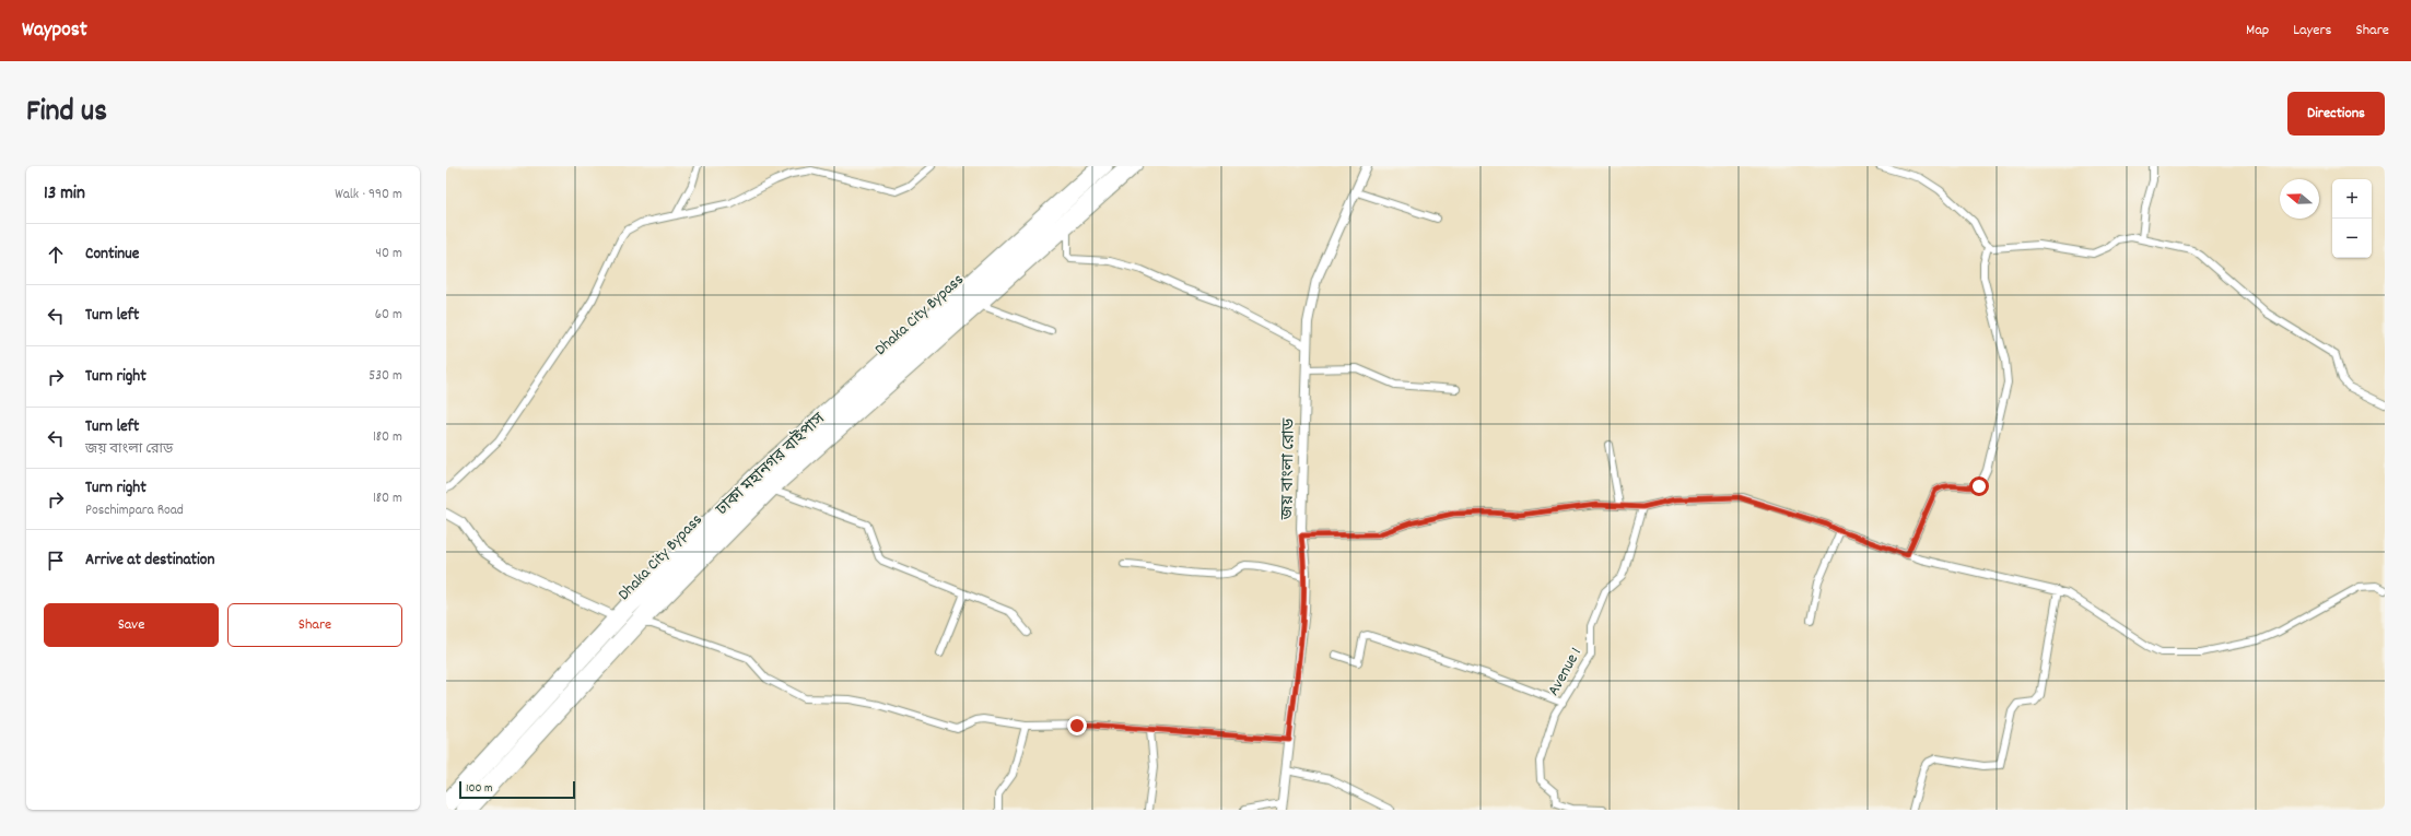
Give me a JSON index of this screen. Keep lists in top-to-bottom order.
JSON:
{
  "streets": {
    "highway": ["Dhaka City Bypass", "ঢাকা মহানগর বাইপাস"],
    "main road": ["জয় বাংলা রোড"],
    "street": ["Avenue 1"]
  },
  "scale_bar": "100 m",
  "north": "left",
  "page": {
    "header": "Waypost",
    "nav": ["Map", "Layers", "Share"],
    "title": "Find us",
    "buttons": [
      "Directions",
      ["Save", "Share"]
    ],
    "heading": ["13 min", "Walk · 990 m"],
    "map_buttons": ["+", "−"],
    "list": [
      ["Continue", "40 m"],
      ["Turn left", "60 m"],
      ["Turn right", "530 m"],
      ["Turn left", "জয় বাংলা রোড", "180 m"],
      ["Turn right", "Poschimpara Road", "180 m"],
      "Arrive at destination"
    ],
    "scale": "100 m"
  }
}
